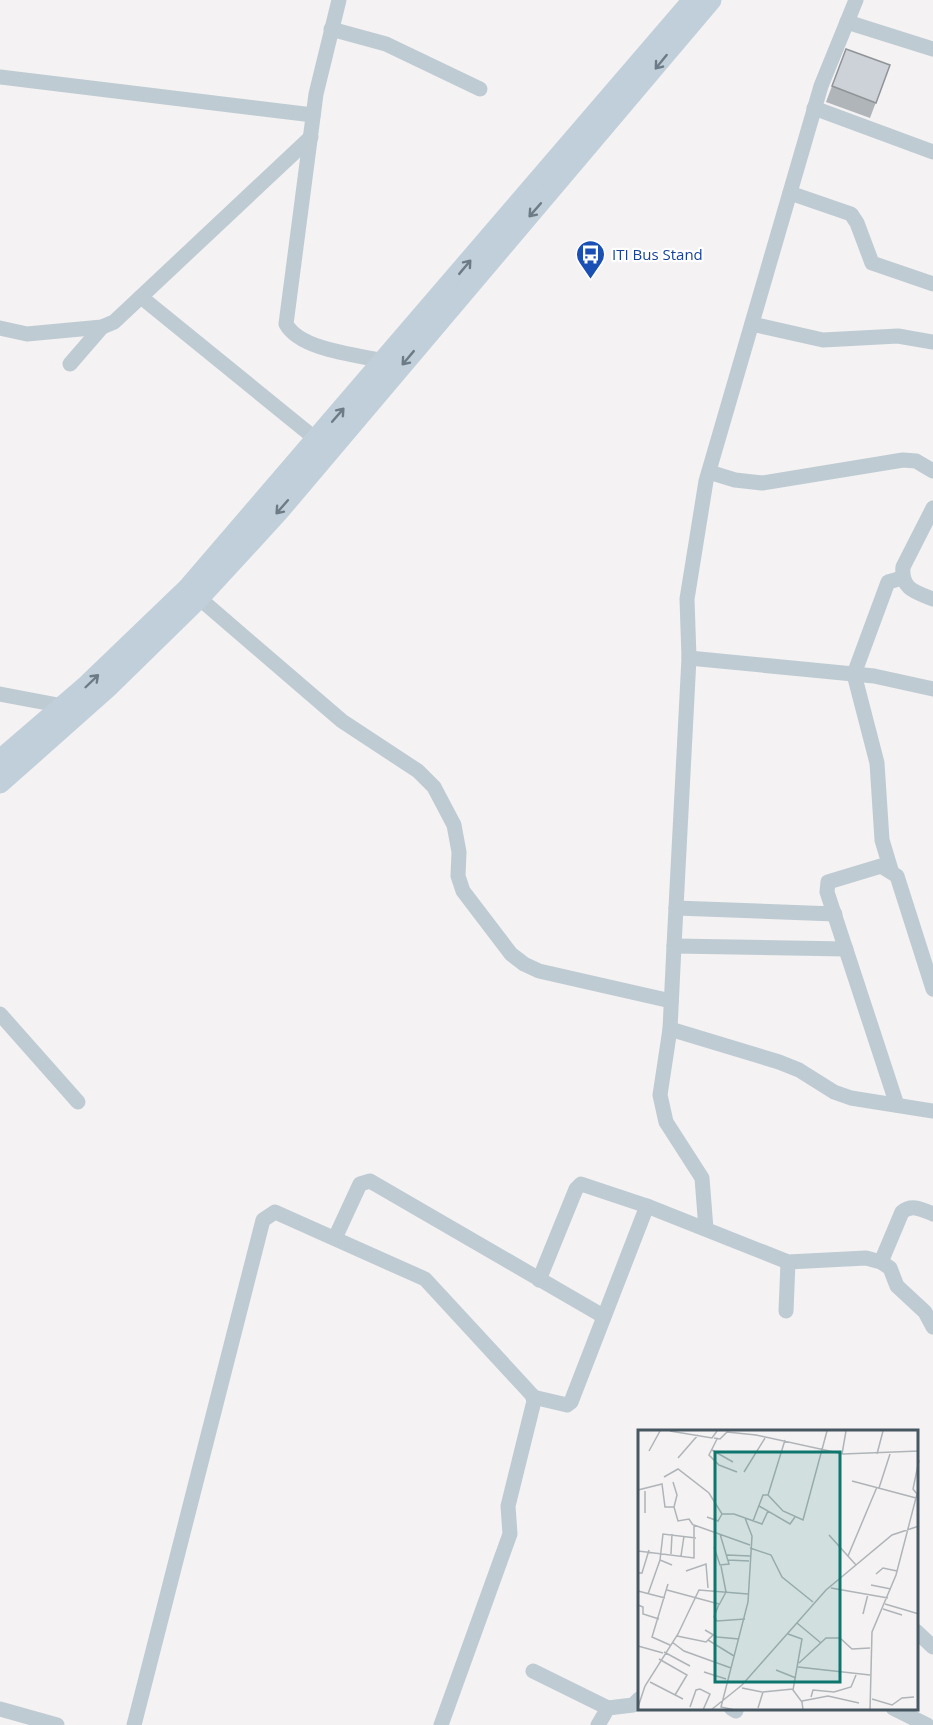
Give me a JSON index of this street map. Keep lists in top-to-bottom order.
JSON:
{
  "places": {
    "bus stop": ["ITI Bus Stand"]
  }
}
